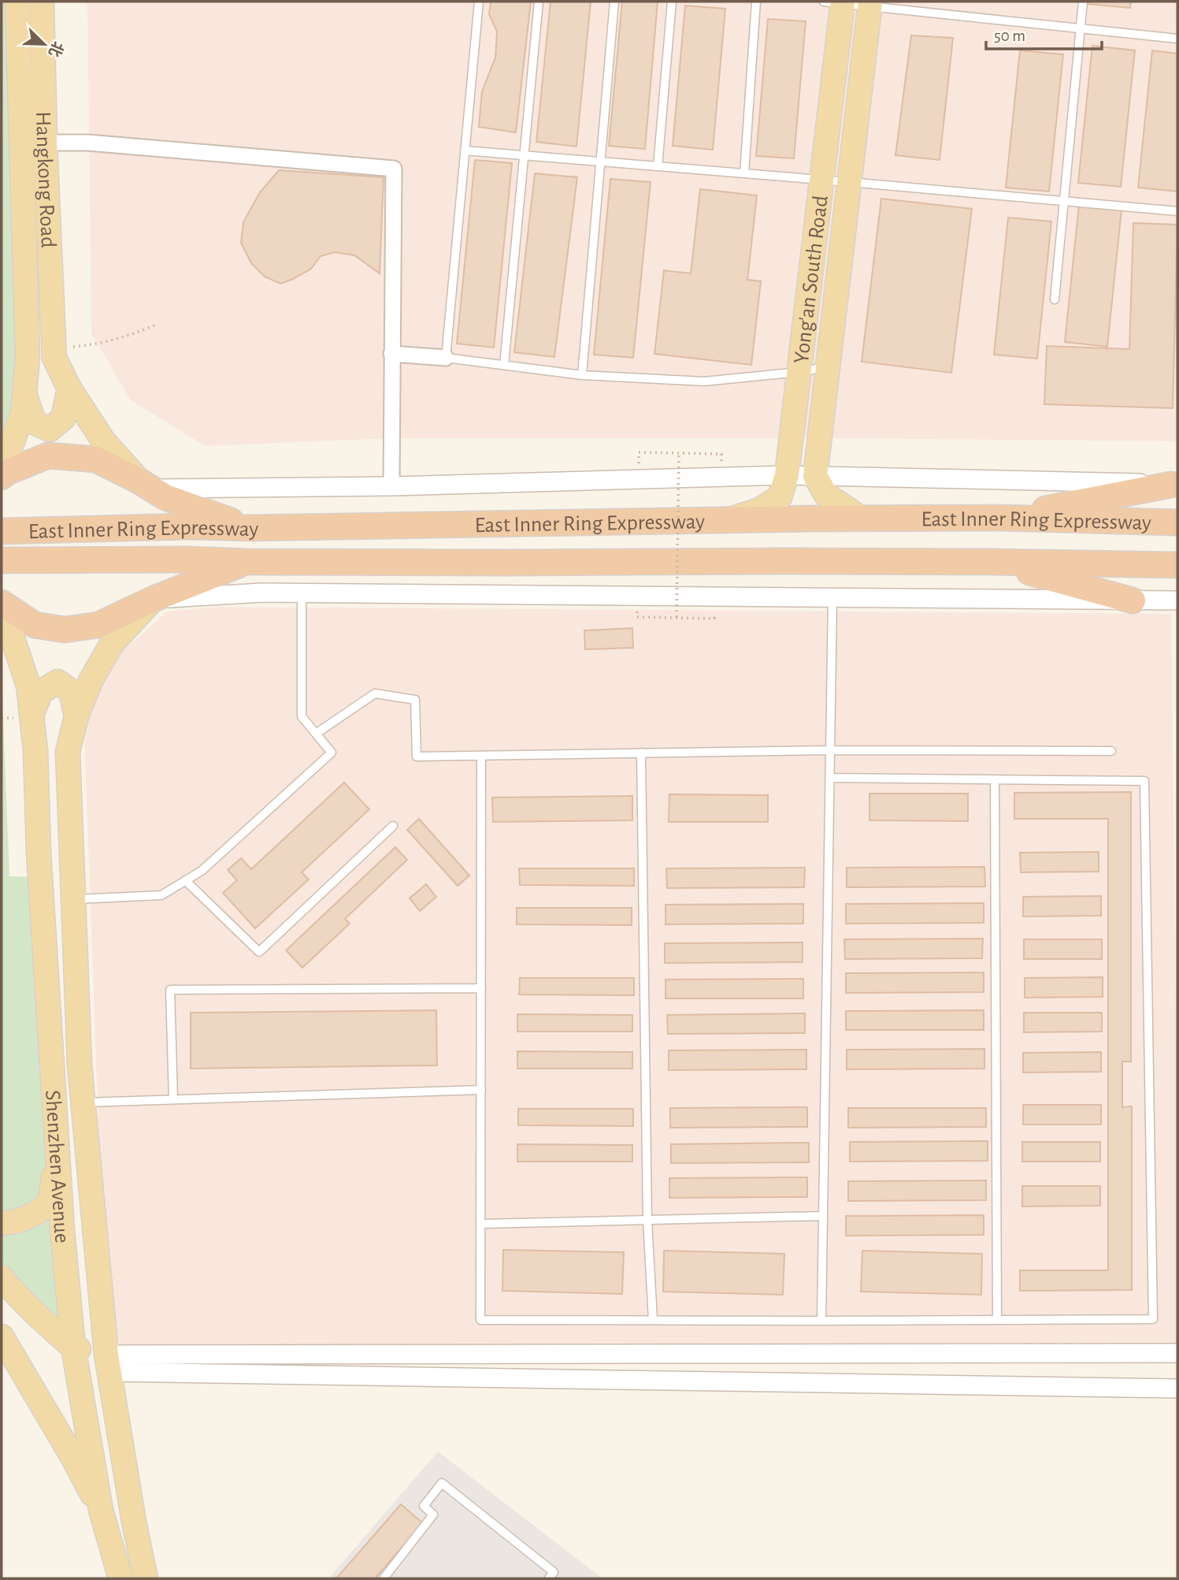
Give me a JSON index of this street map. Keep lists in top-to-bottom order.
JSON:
{
  "streets": {
    "highway": ["East Inner Ring Expressway"],
    "main road": ["Hangkong Road", "Yong'an South Road", "Shenzhen Avenue"]
  },
  "crossings": [
    ["Yong'an South Road", "East Inner Ring Expressway"]
  ],
  "scale_bar": "50 m",
  "north": "bottom right"
}
